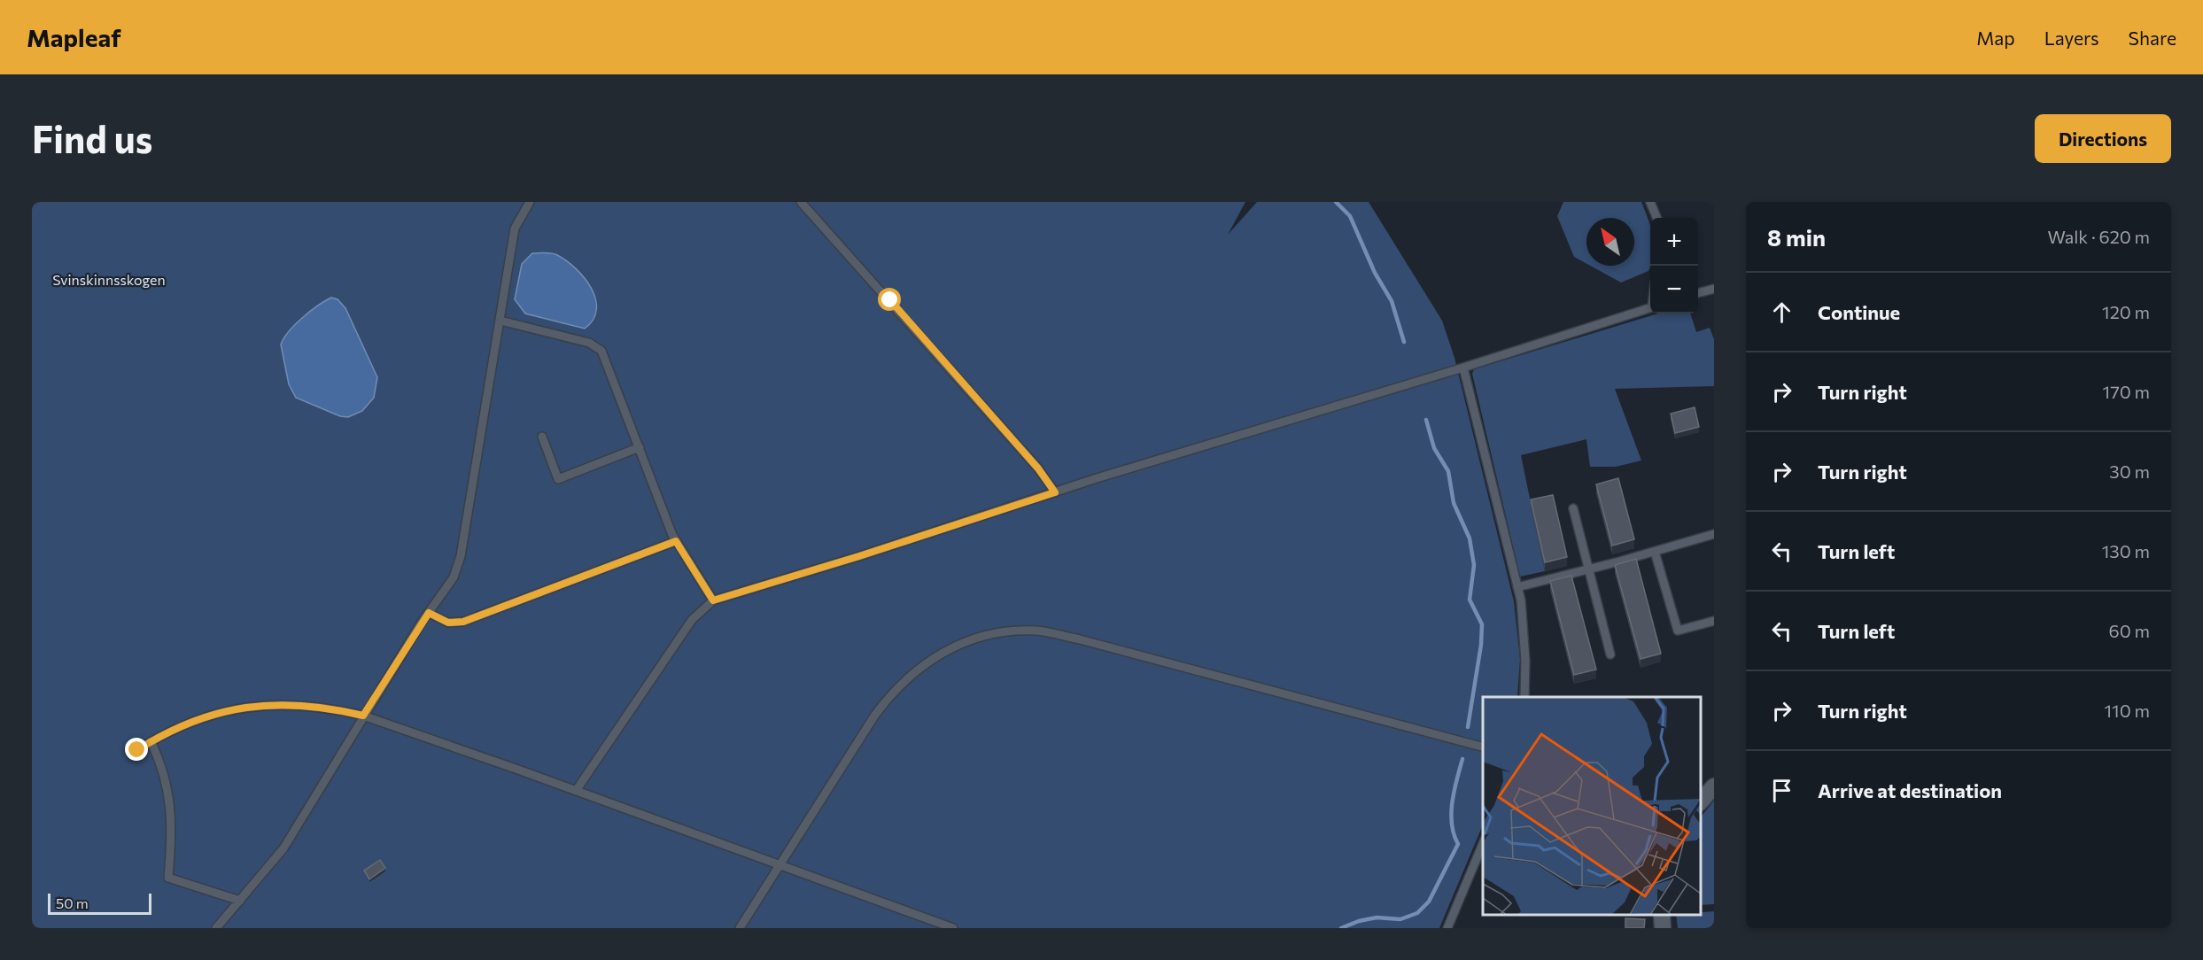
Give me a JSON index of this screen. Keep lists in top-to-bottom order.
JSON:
{
  "parks": ["Svinskinnsskogen"],
  "scale_bar": "50 m",
  "north": "top left",
  "page": {
    "header": "Mapleaf",
    "nav": ["Map", "Layers", "Share"],
    "buttons": "Directions",
    "title": "Find us",
    "heading": ["8 min", "Walk · 620 m"],
    "map_buttons": ["+", "−"],
    "list": [
      ["Continue", "120 m"],
      ["Turn right", "170 m"],
      ["Turn right", "30 m"],
      ["Turn left", "130 m"],
      ["Turn left", "60 m"],
      ["Turn right", "110 m"],
      "Arrive at destination"
    ],
    "scale": "50 m"
  }
}
